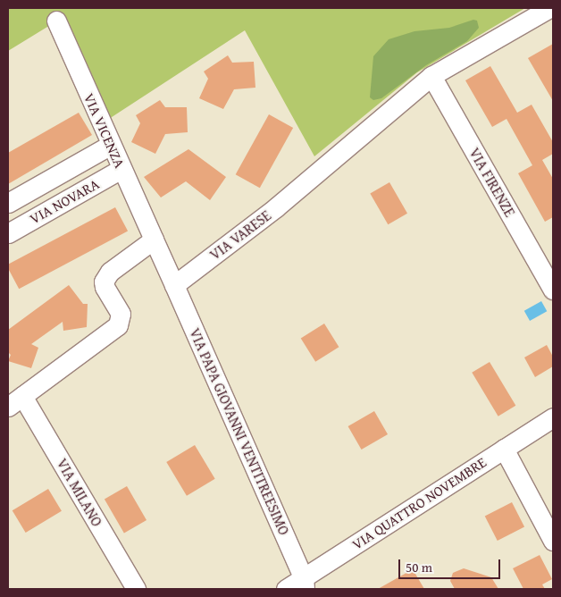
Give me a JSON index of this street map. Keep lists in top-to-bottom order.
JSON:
{
  "streets": {
    "street": [
      "VIA VICENZA",
      "VIA FIRENZE",
      "VIA NOVARA",
      "VIA VARESE",
      "VIA PAPA GIOVANNI VENTITREESIMO",
      "VIA MILANO",
      "VIA QUATTRO NOVEMBRE"
    ]
  },
  "crossings": [
    ["VIA VICENZA", "VIA NOVARA"],
    ["VIA FIRENZE", "VIA VARESE"],
    ["VIA VARESE", "VIA PAPA GIOVANNI VENTITREESIMO"],
    ["VIA PAPA GIOVANNI VENTITREESIMO", "VIA QUATTRO NOVEMBRE"]
  ],
  "scale_bar": "50 m"
}
